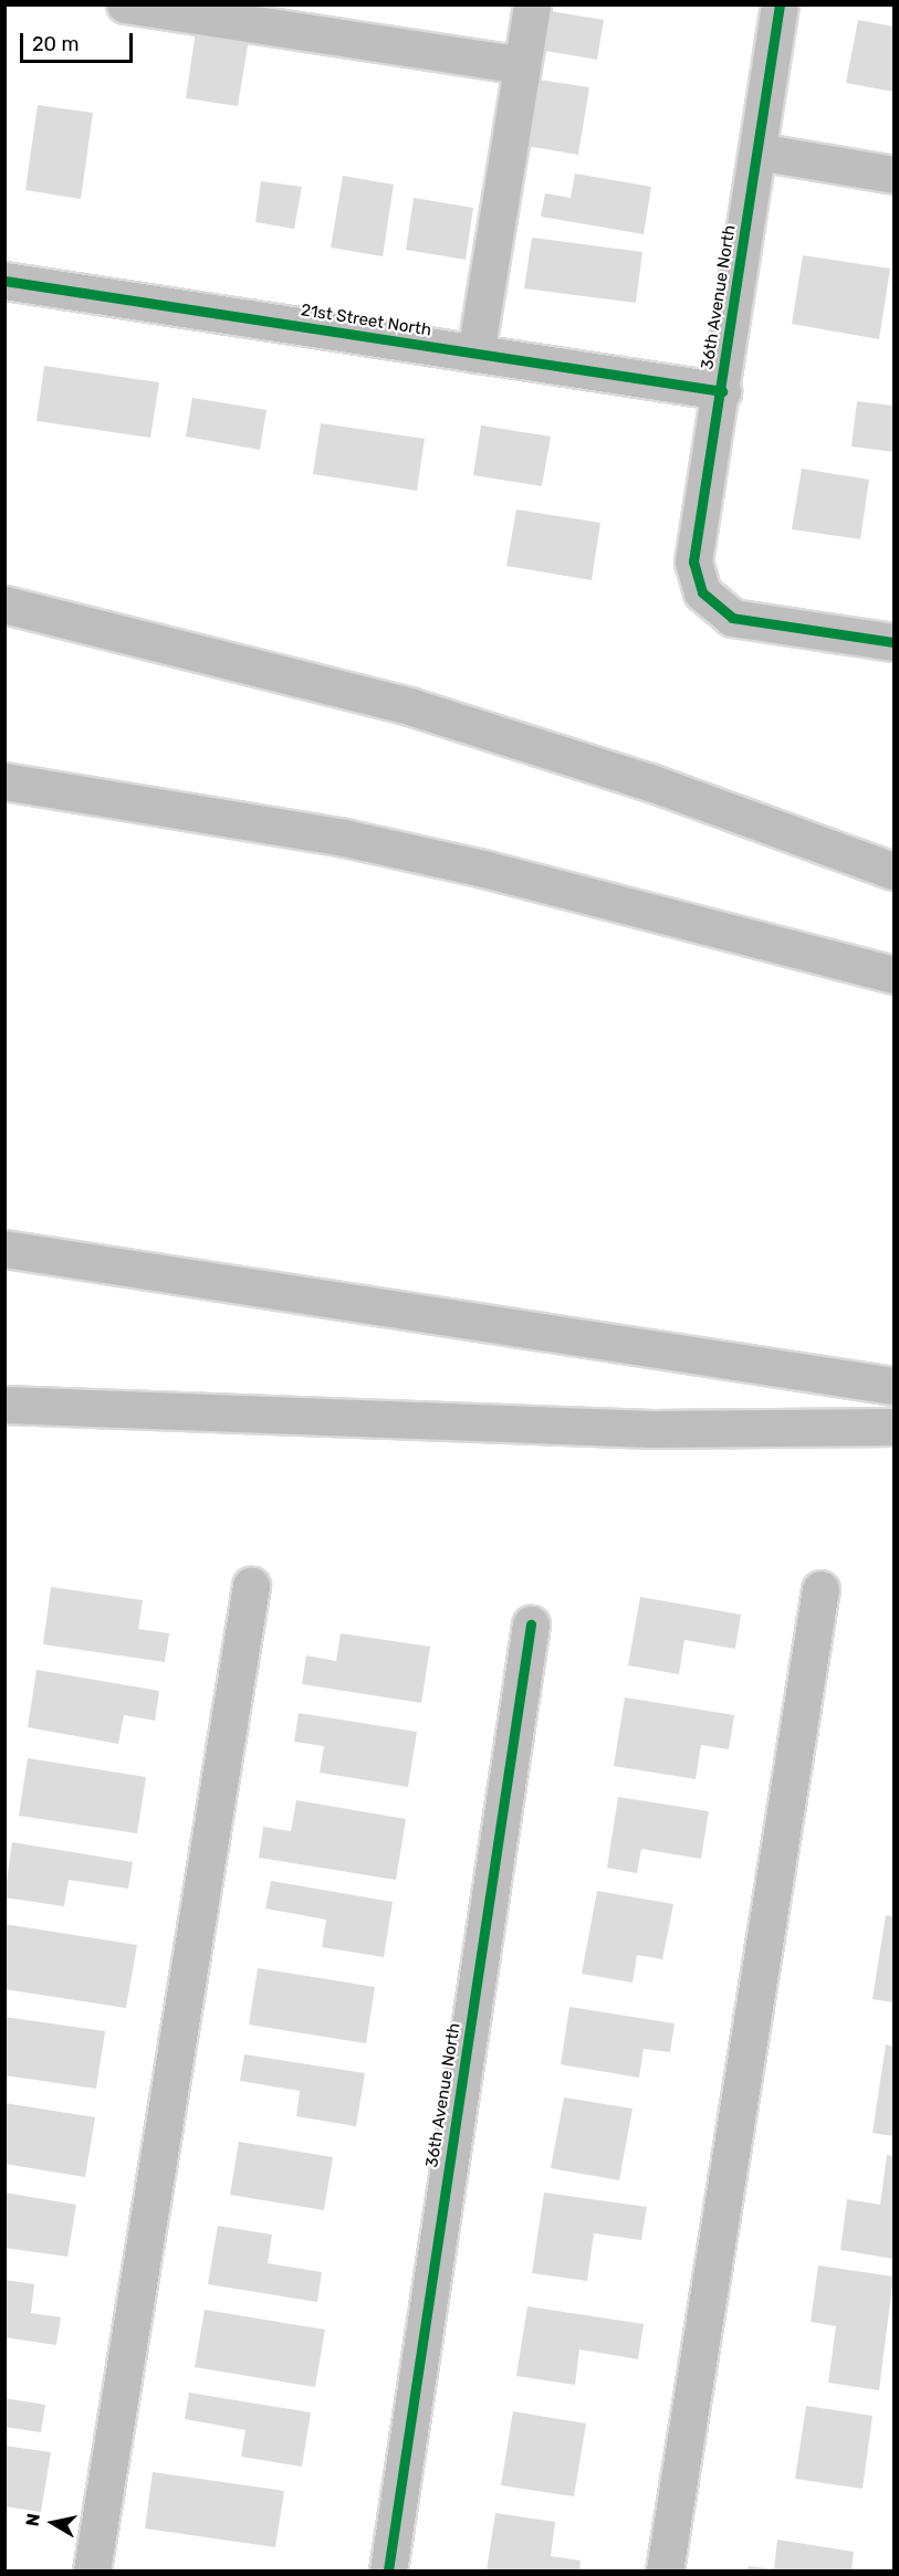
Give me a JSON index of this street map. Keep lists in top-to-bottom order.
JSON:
{
  "streets": {
    "street": ["36th Avenue North", "21st Street North"]
  },
  "crossings": [
    ["36th Avenue North", "21st Street North"]
  ],
  "scale_bar": "20 m",
  "north": "left"
}
